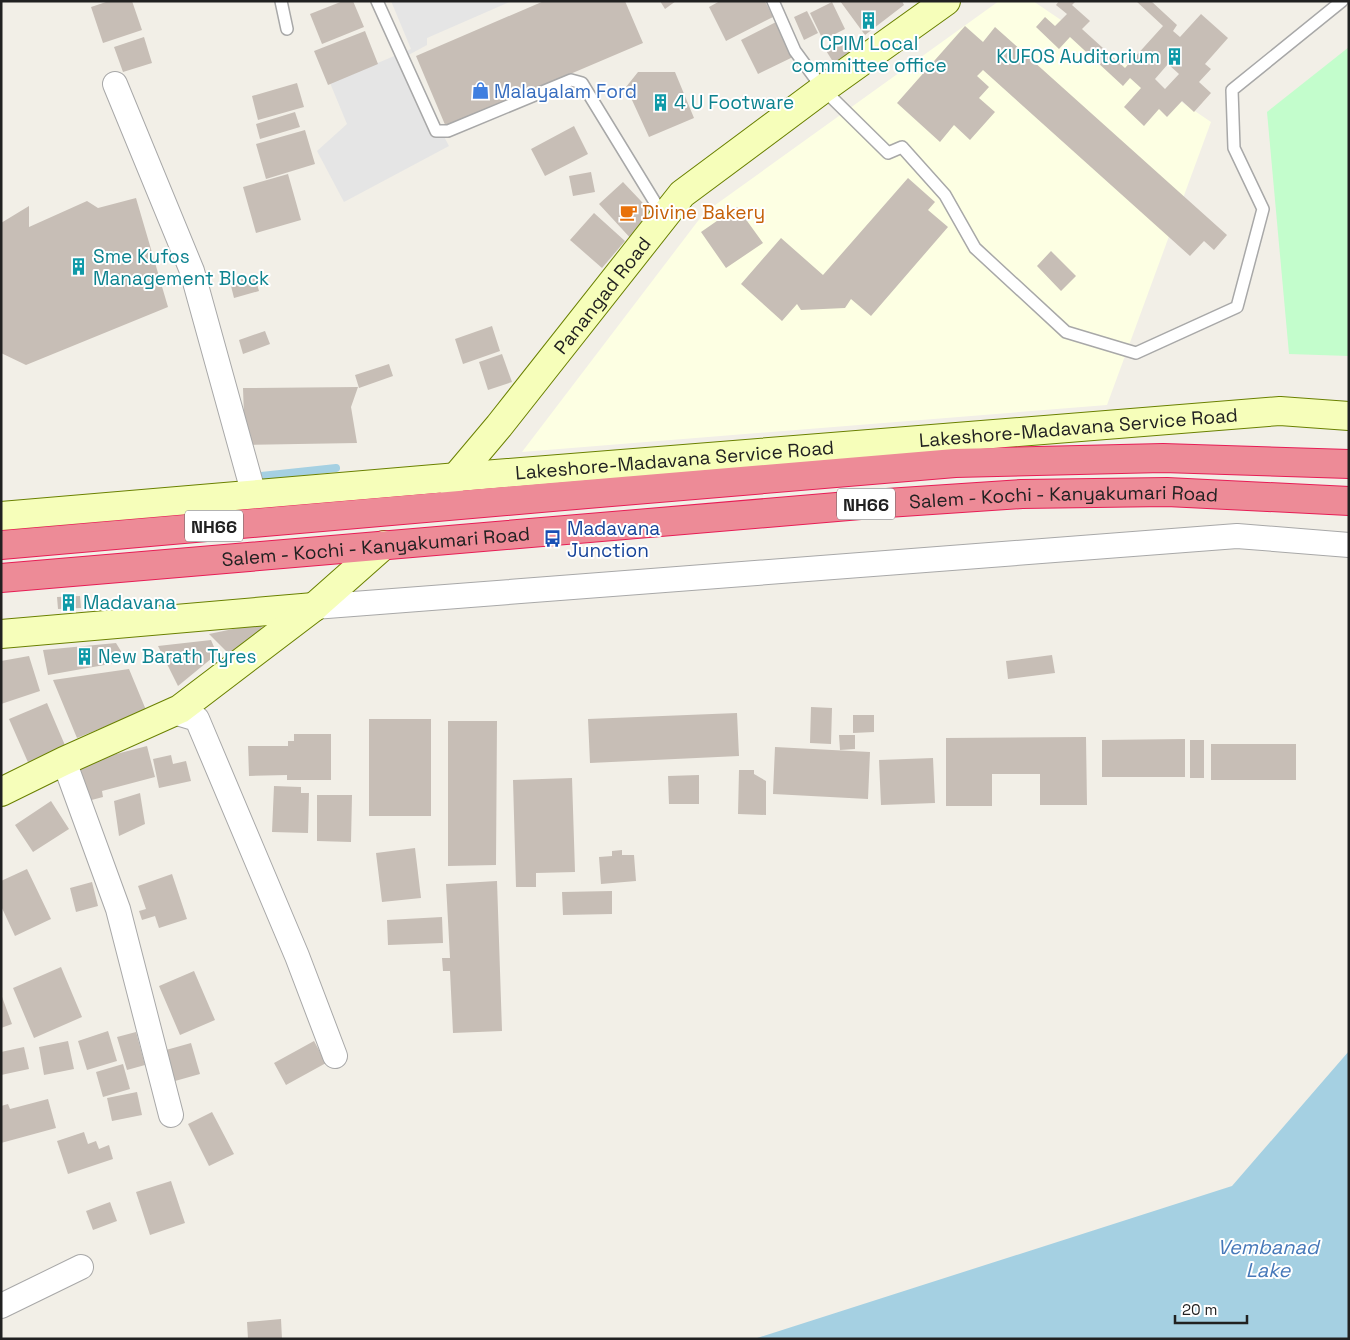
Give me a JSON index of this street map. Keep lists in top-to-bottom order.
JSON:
{
  "streets": {
    "highway": ["Salem - Kochi - Kanyakumari Road", "NH66"],
    "street": ["Panangad Road", "Lakeshore-Madavana Service Road"]
  },
  "crossings": [
    ["Panangad Road", "Lakeshore-Madavana Service Road"],
    ["Panangad Road", "Salem - Kochi - Kanyakumari Road"]
  ],
  "water": ["Vembanad Lake"],
  "places": {
    "building": [
      "CPIM Local committee office",
      "KUFOS Auditorium",
      "4 U Footware",
      "Sme Kufos Management Block",
      "Madavana",
      "New Barath Tyres"
    ],
    "shop": ["Malayalam Ford"],
    "cafe": ["Divine Bakery"],
    "bus stop": ["Madavana Junction"]
  },
  "scale_bar": "20 m"
}
